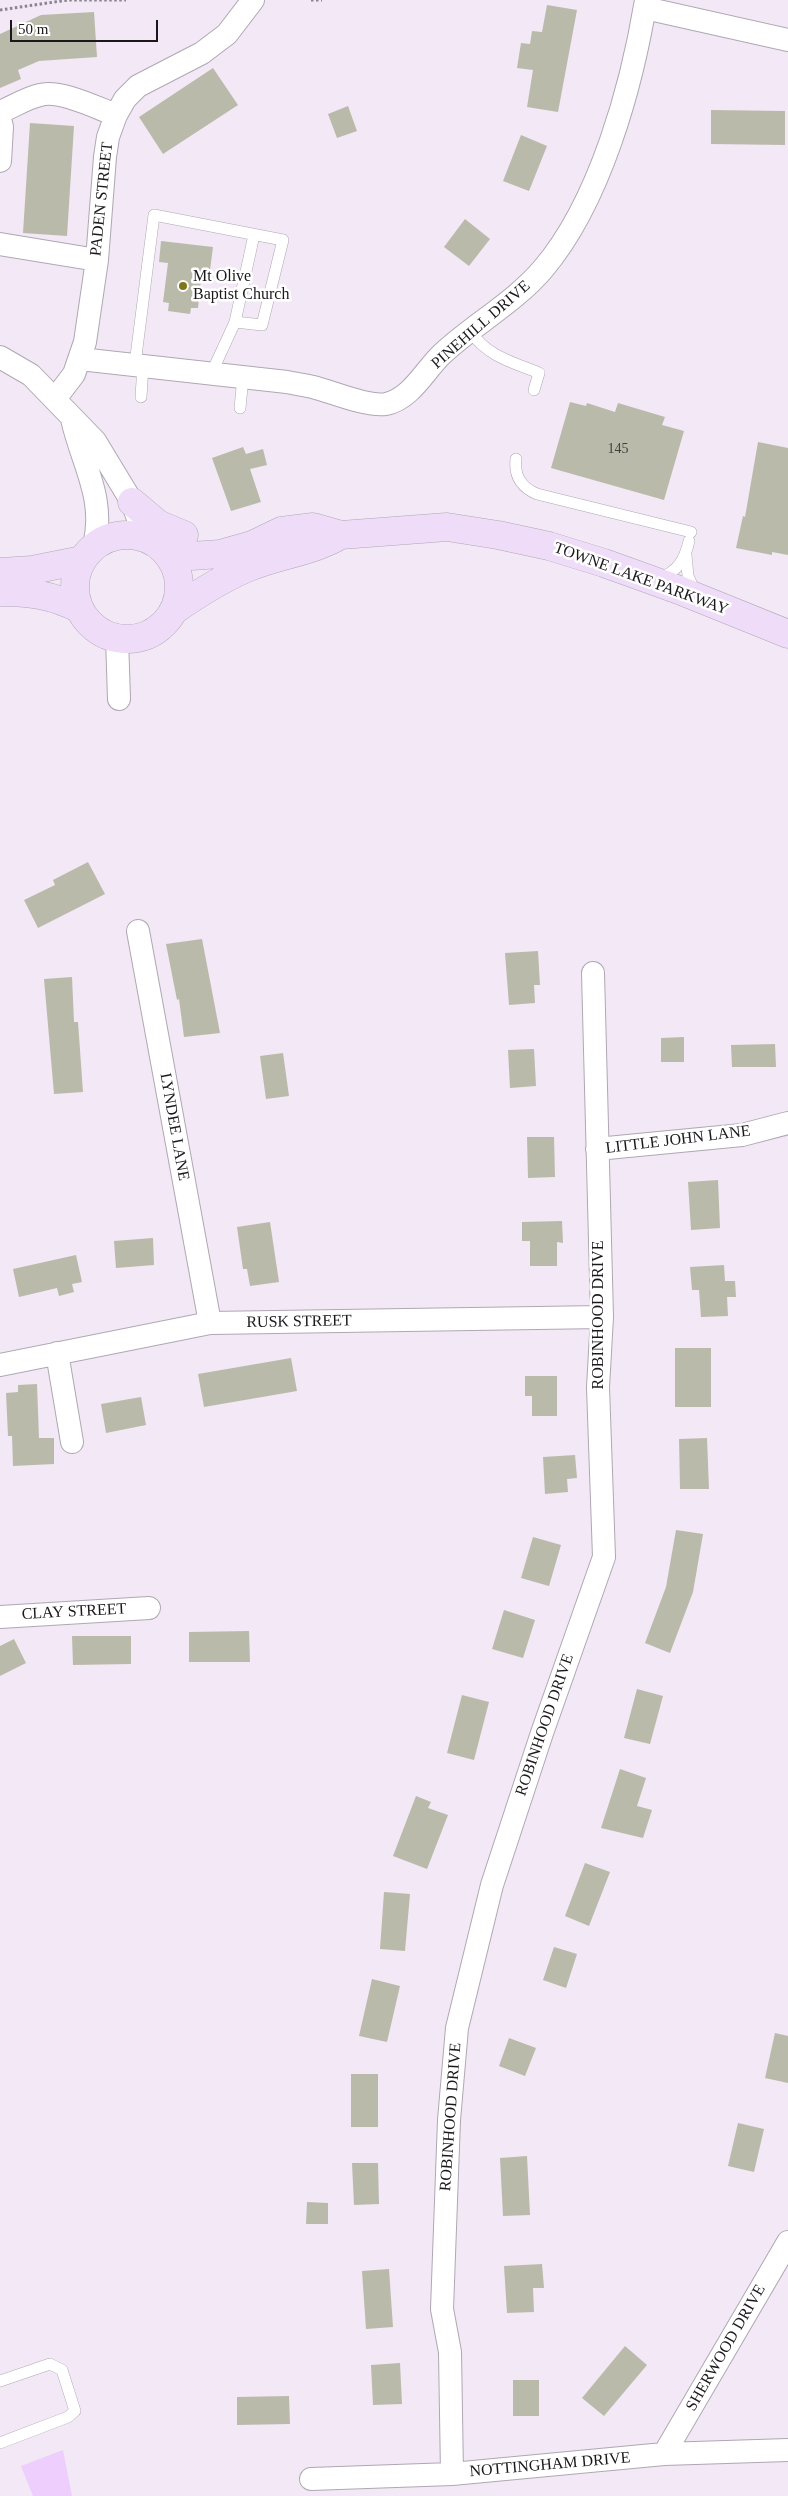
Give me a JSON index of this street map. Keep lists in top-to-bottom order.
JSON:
{
  "streets": {
    "main road": ["TOWNE LAKE PARKWAY"],
    "street": [
      "PADEN STREET",
      "PINEHILL DRIVE",
      "LYNDEE LANE",
      "LITTLE JOHN LANE",
      "ROBINHOOD DRIVE",
      "RUSK STREET",
      "CLAY STREET",
      "SHERWOOD DRIVE",
      "NOTTINGHAM DRIVE"
    ]
  },
  "crossings": [
    ["PADEN STREET", "PINEHILL DRIVE"],
    ["LYNDEE LANE", "RUSK STREET"],
    ["LITTLE JOHN LANE", "ROBINHOOD DRIVE"],
    ["ROBINHOOD DRIVE", "RUSK STREET"],
    ["ROBINHOOD DRIVE", "NOTTINGHAM DRIVE"],
    ["SHERWOOD DRIVE", "NOTTINGHAM DRIVE"]
  ],
  "places": ["Mt Olive Baptist Church"],
  "house_numbers": ["145"],
  "scale_bar": "50 m"
}
